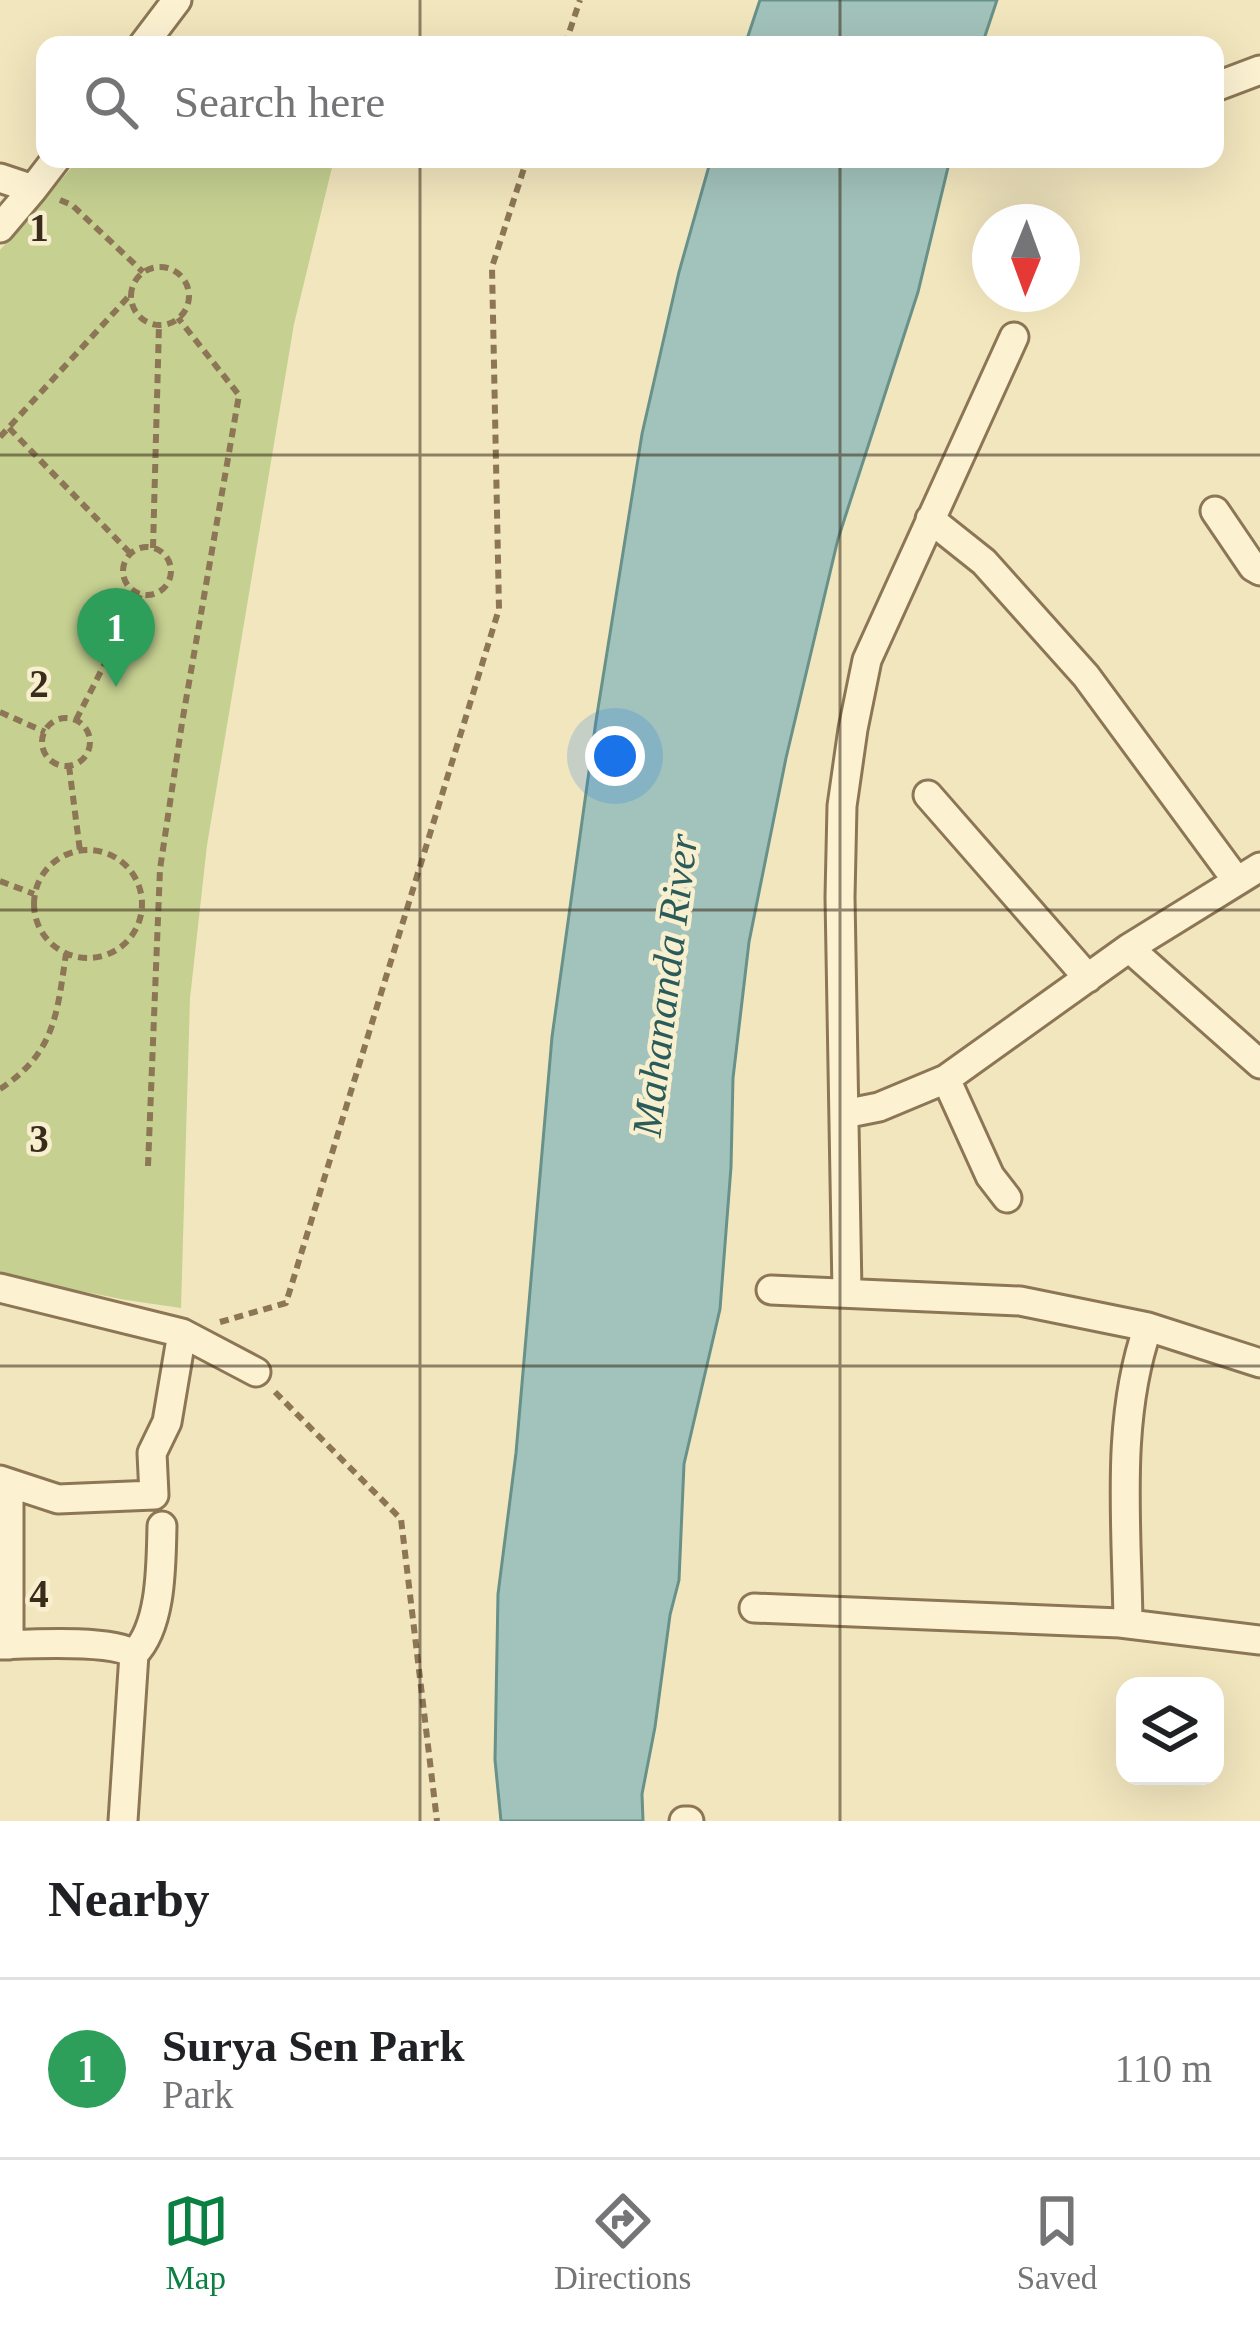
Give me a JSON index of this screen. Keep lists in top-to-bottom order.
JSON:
{
  "water": ["Mahananda River"],
  "north": "bottom",
  "page": {
    "search": "Search here",
    "pins": "1",
    "heading": "Nearby",
    "list": [
      {
        "mark": "1",
        "name": "Surya Sen Park",
        "note": "Park",
        "value": "110 m"
      }
    ],
    "nav": ["Map", "Directions", "Saved"]
  },
  "grid": {
    "rows": [
      "1",
      "2",
      "3",
      "4"
    ]
  }
}
